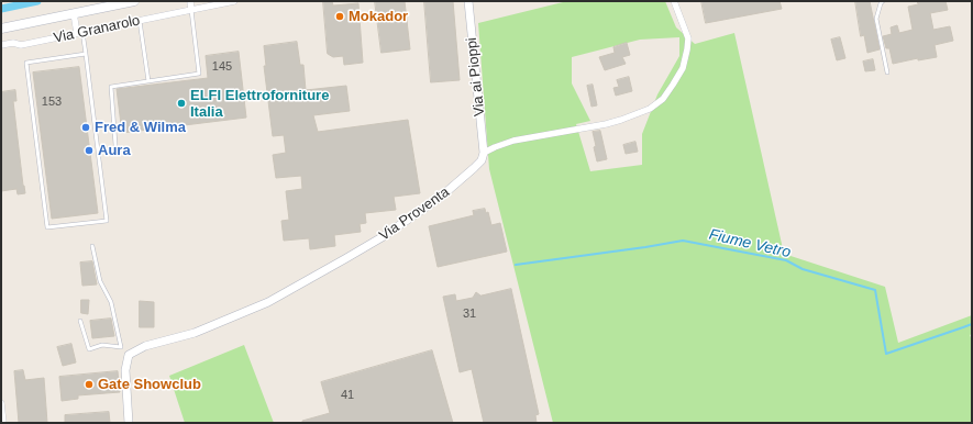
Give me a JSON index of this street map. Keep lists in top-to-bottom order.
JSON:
{
  "streets": {
    "main road": ["Via Granarolo"],
    "street": ["Via ai Pioppi", "Via Proventa"]
  },
  "crossings": [
    ["Via ai Pioppi", "Via Proventa"]
  ],
  "water": ["Fiume Vetro"],
  "places": [
    "Mokador",
    "ELFI Elettroforniture Italia",
    "Fred & Wilma",
    "Aura",
    "Gate Showclub"
  ],
  "house_numbers": [
    "145",
    "153",
    "31",
    "41"
  ]
}
